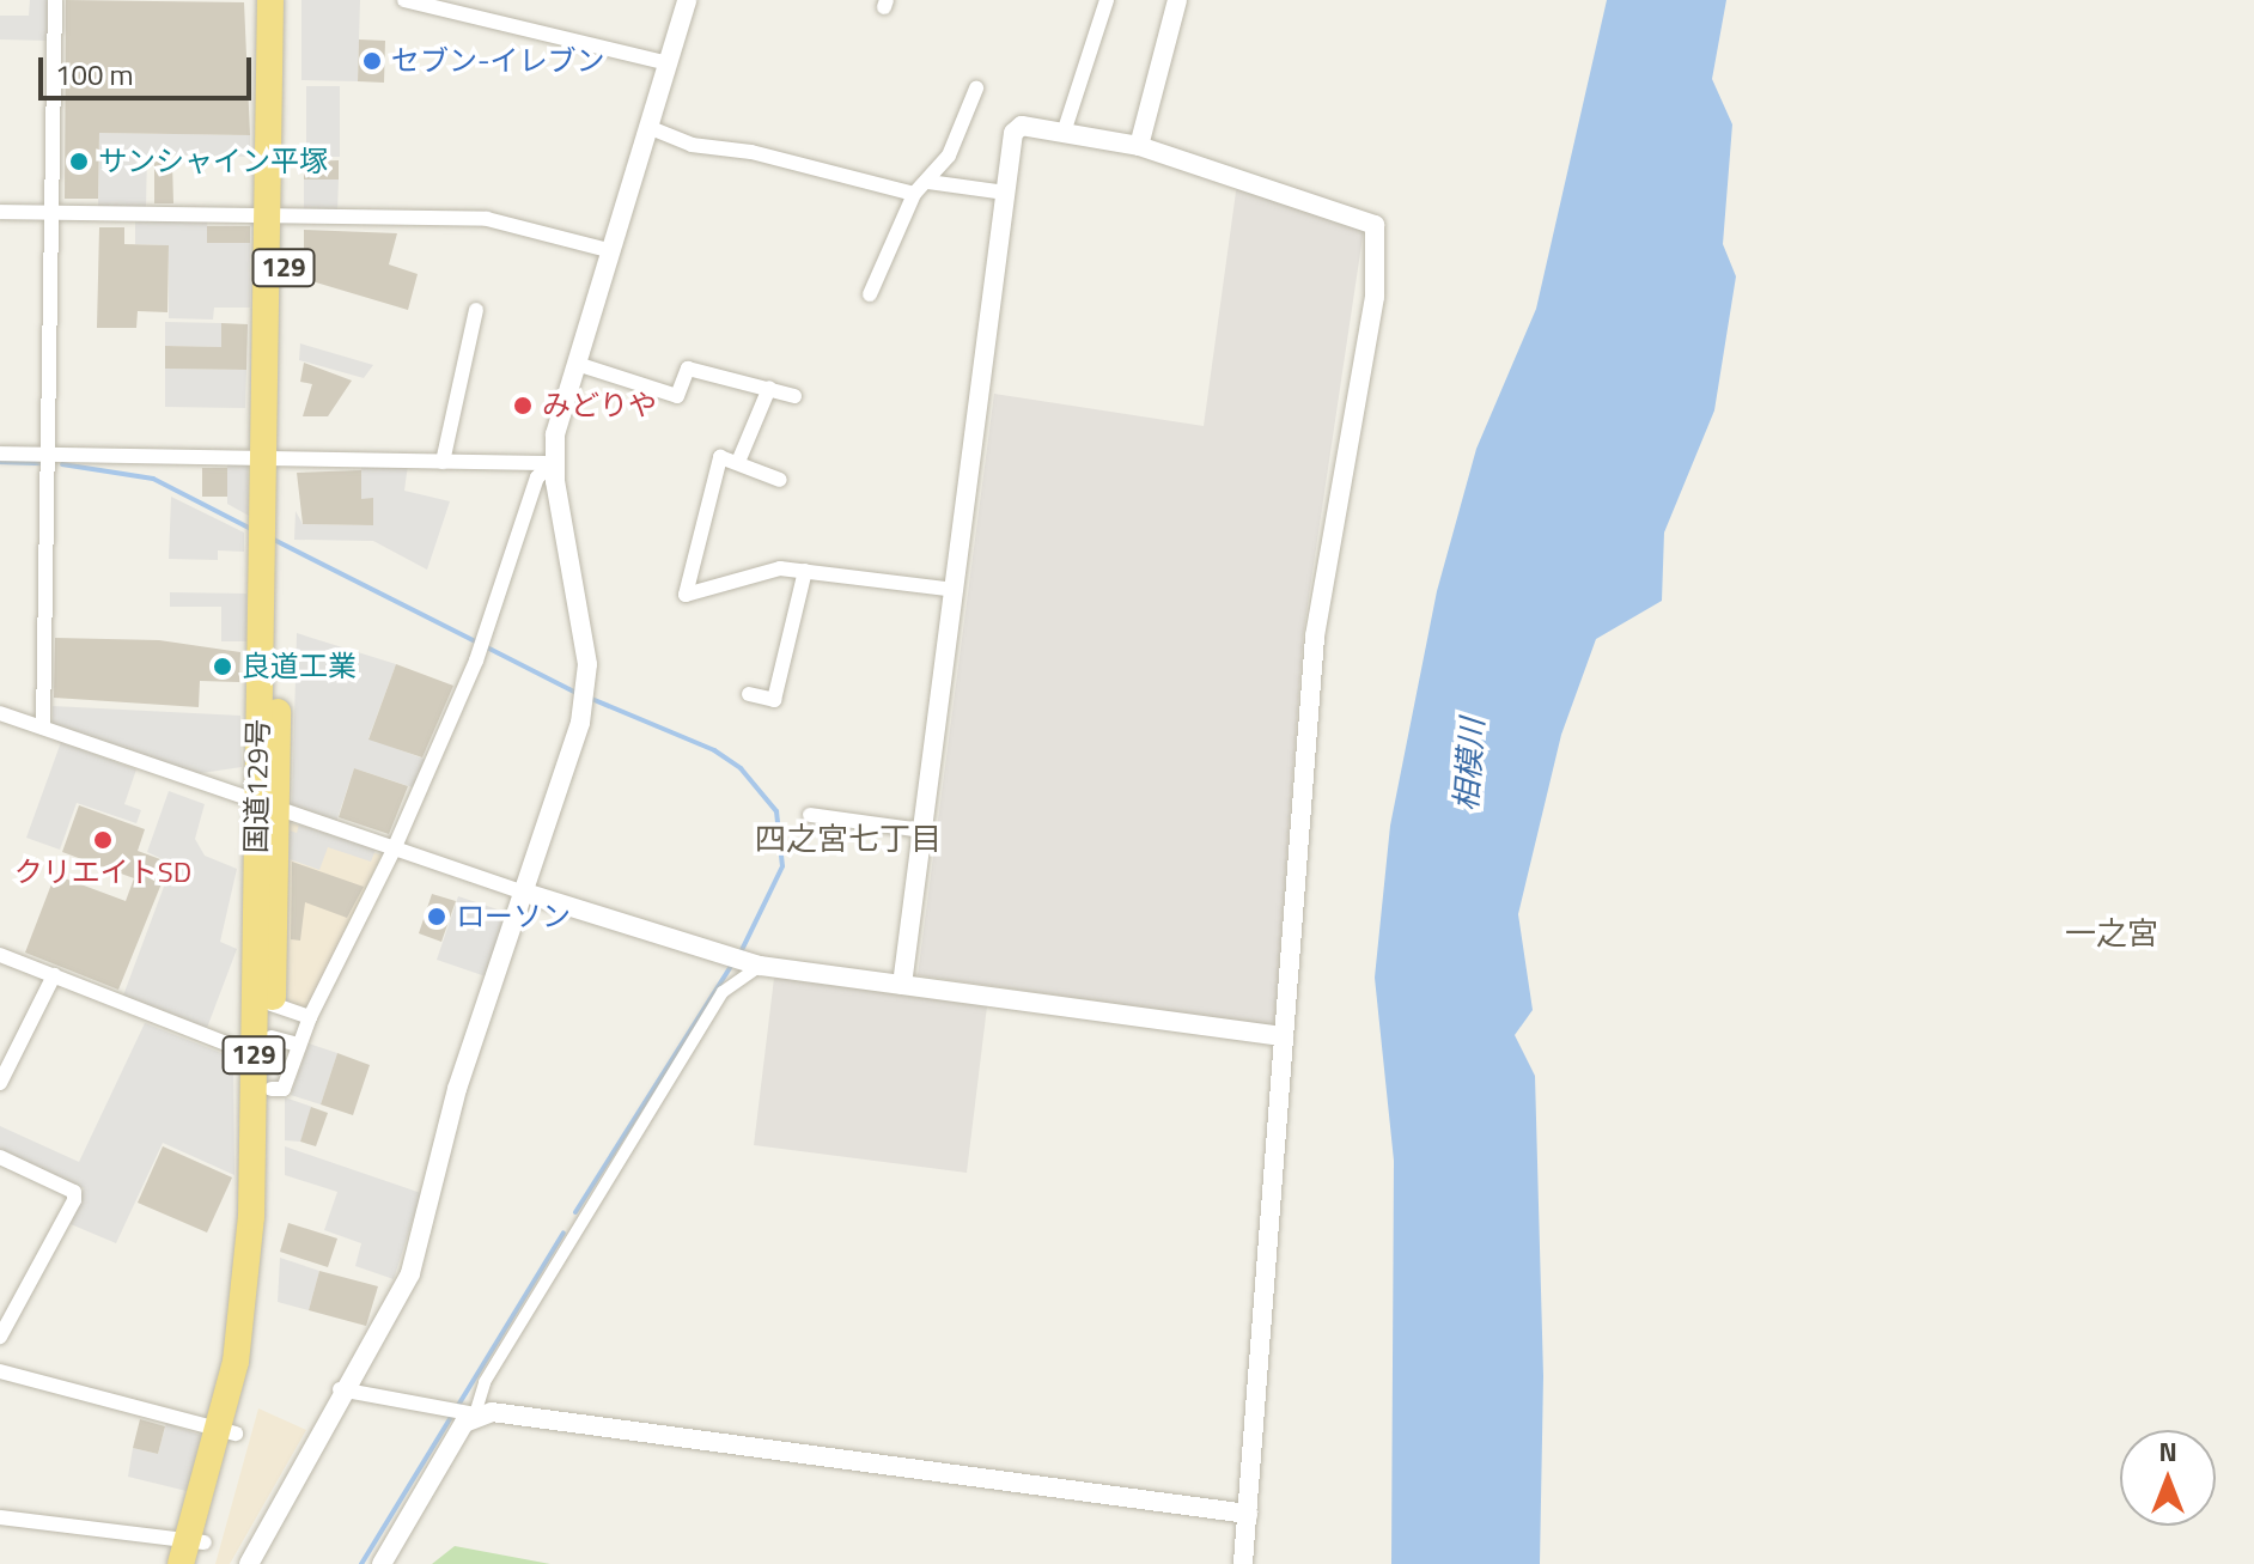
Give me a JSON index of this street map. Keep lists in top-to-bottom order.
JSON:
{
  "streets": {
    "highway": ["129", "国道129号"]
  },
  "districts": ["四之宮七丁目", "一之宮"],
  "water": ["相模川"],
  "places": [
    "セブン-イレブン",
    "サンシャイン平塚",
    "みどりや",
    "良道工業",
    "クリエイトSD",
    "ローソン"
  ],
  "scale_bar": "100 m",
  "north": "top"
}
